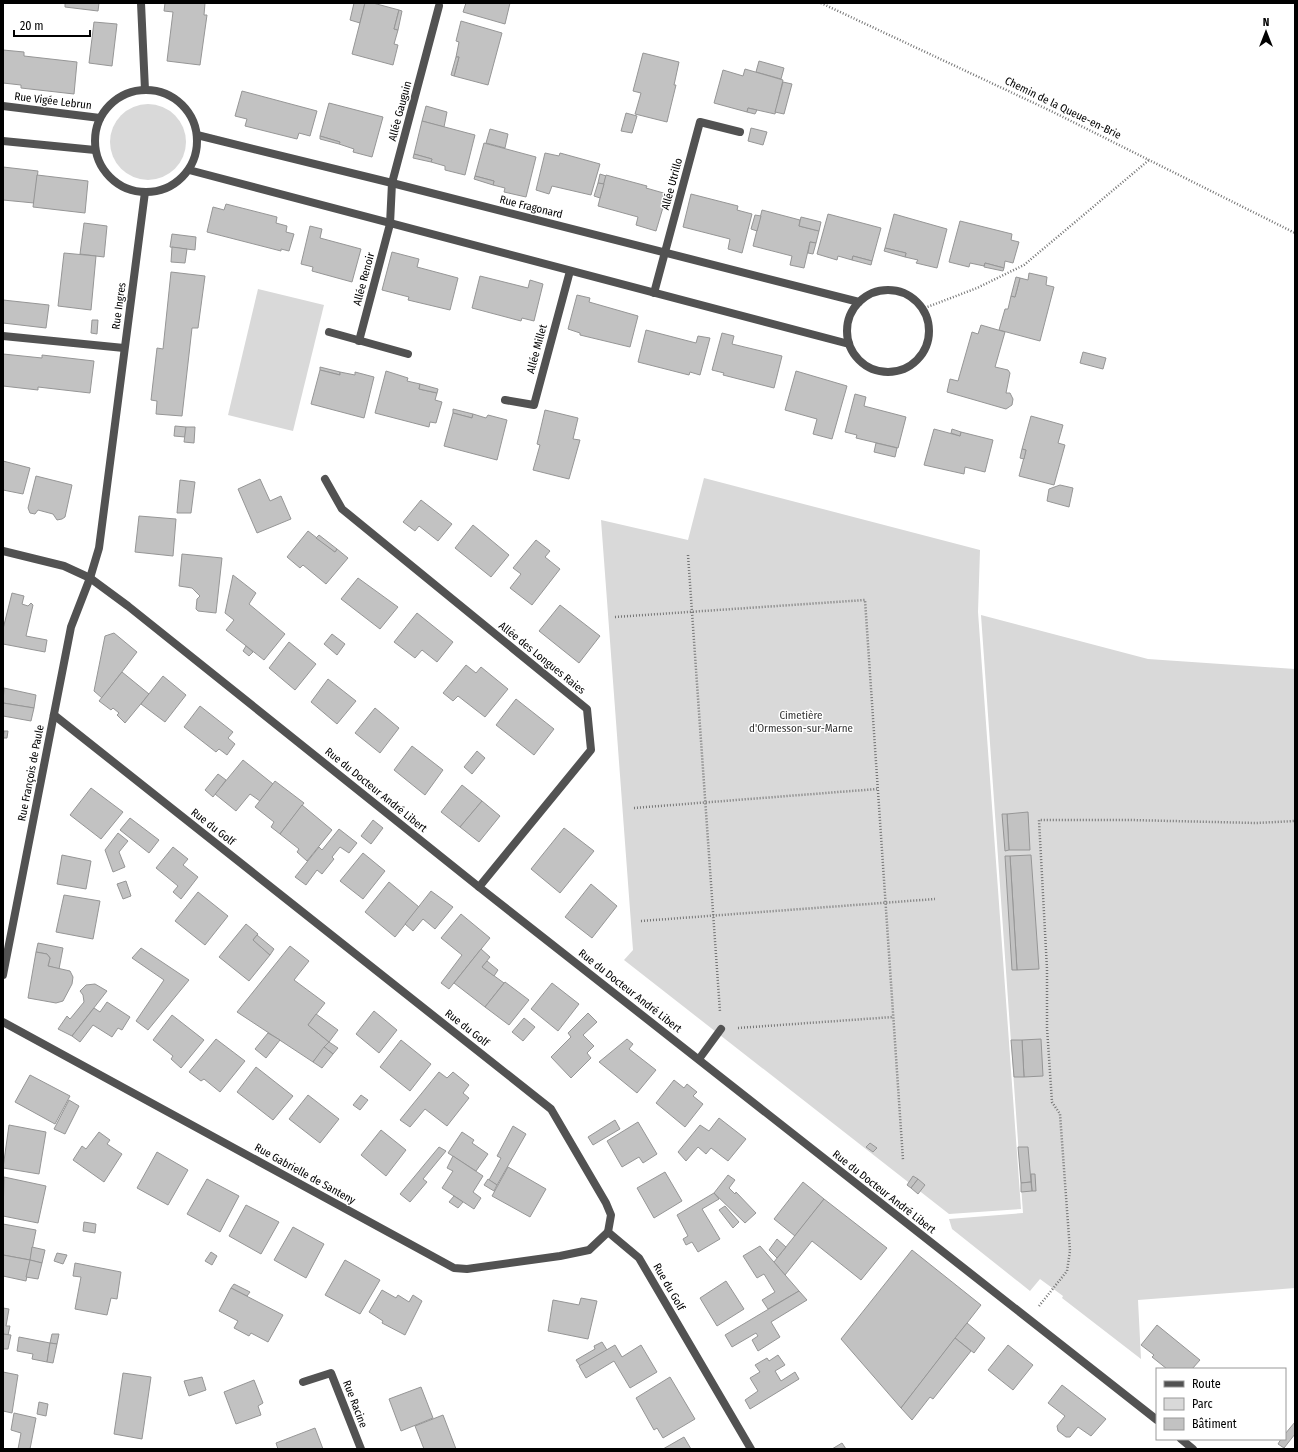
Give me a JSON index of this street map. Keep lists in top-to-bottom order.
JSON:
{
  "streets": {
    "street": [
      "Rue Vigée Lebrun",
      "Allée Gauguin",
      "Allée Utrillo",
      "Rue Fragonard",
      "Allée Renoir",
      "Rue Ingres",
      "Allée Millet",
      "Allée des Longues Raies",
      "Rue François de Paule",
      "Rue du Docteur André Libert",
      "Rue du Golf",
      "Rue Gabrielle de Santeny",
      "Rue Racine"
    ],
    "path": ["Chemin de la Queue-en-Brie"]
  },
  "crossings": [
    ["Rue Vigée Lebrun", "Rue Fragonard"],
    ["Rue Vigée Lebrun", "Rue Ingres"],
    ["Allée Gauguin", "Rue Fragonard"],
    ["Allée Gauguin", "Allée Renoir"],
    ["Allée Utrillo", "Rue Fragonard"],
    ["Rue Fragonard", "Rue Ingres"],
    ["Rue Ingres", "Rue François de Paule"],
    ["Allée des Longues Raies", "Rue du Docteur André Libert"],
    ["Rue François de Paule", "Rue du Docteur André Libert"],
    ["Rue François de Paule", "Rue du Golf"],
    ["Rue du Golf", "Rue Gabrielle de Santeny"]
  ],
  "parks": ["Cimetière d'Ormesson-sur-Marne"],
  "legend": ["Route", "Parc", "Bâtiment"],
  "scale_bar": "20 m",
  "north": "top"
}
